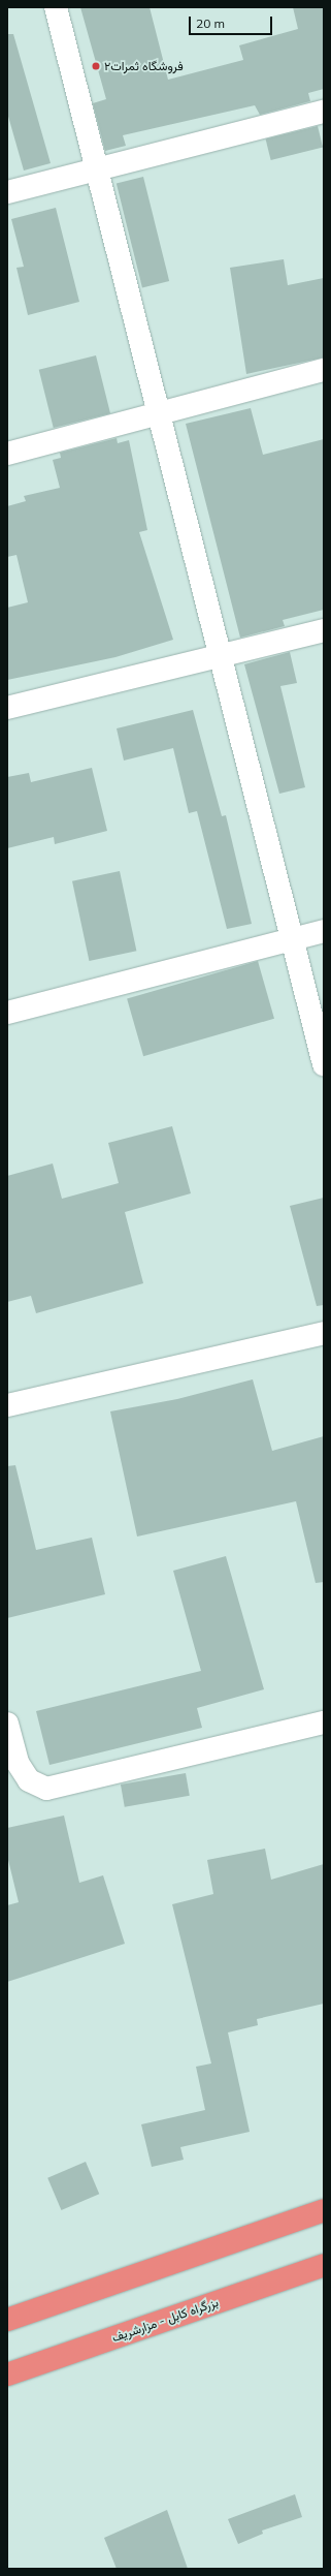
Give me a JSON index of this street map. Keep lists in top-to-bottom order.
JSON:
{
  "streets": {
    "highway": ["بزرگراه کابل - مزارشریف"]
  },
  "places": ["فروشگاه ثمرات٢"],
  "scale_bar": "20 m"
}
